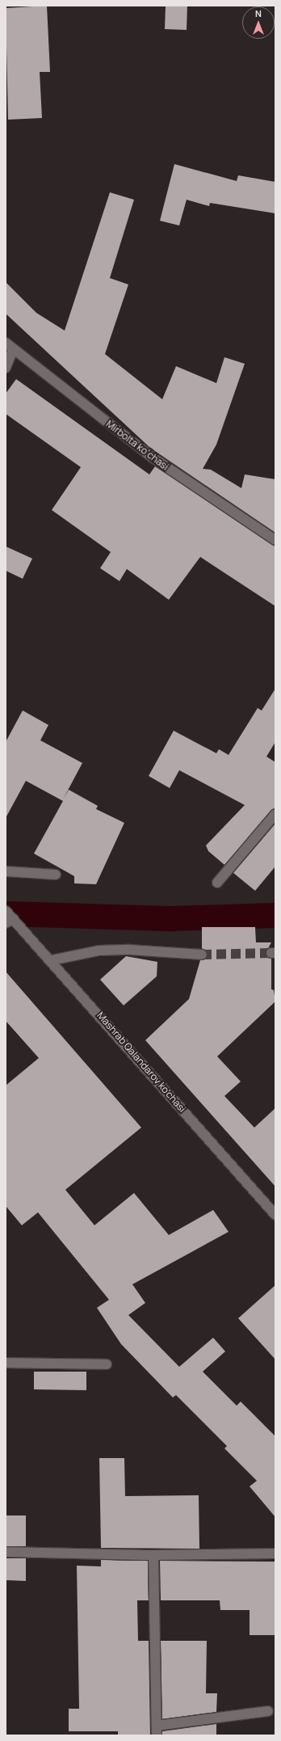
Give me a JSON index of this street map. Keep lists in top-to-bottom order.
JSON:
{
  "streets": {
    "street": ["Mirbolta koʻchasi", "Mashrab Qalandarov ko'chasi"]
  },
  "north": "top"
}
